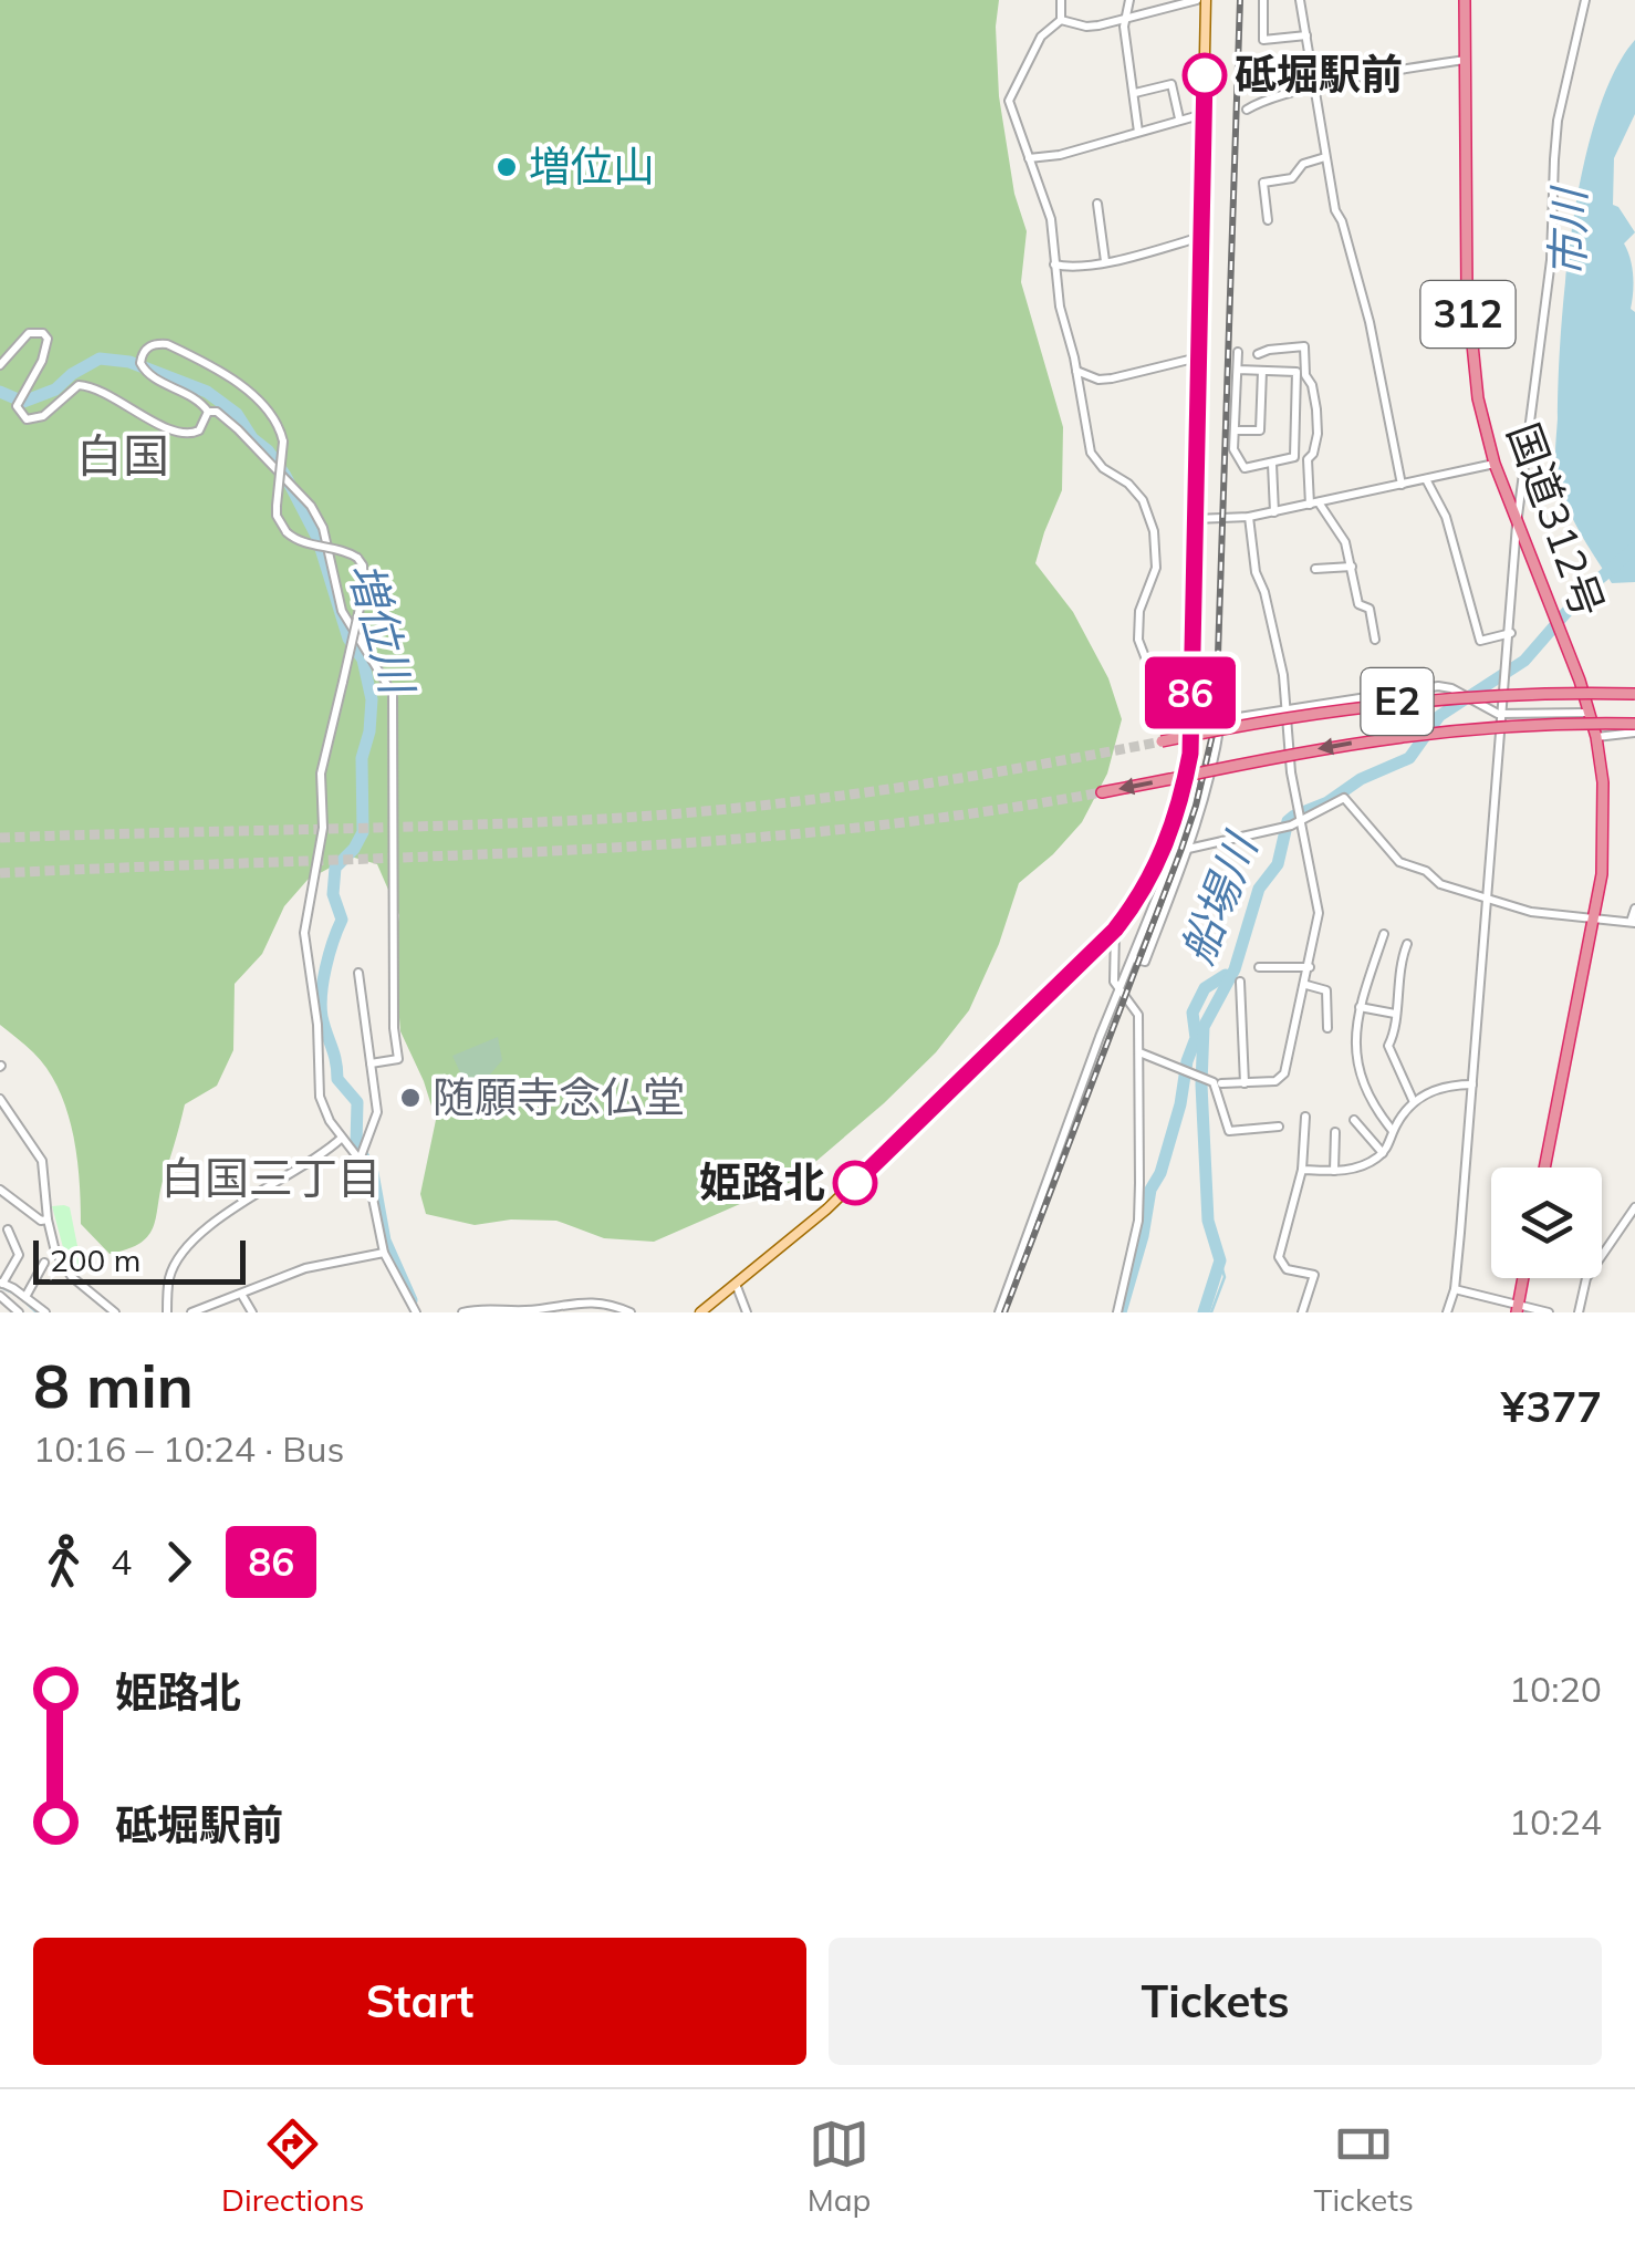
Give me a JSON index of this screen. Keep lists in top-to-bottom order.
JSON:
{
  "streets": {
    "highway": ["312", "国道312号", "E2"]
  },
  "districts": ["白国", "白国三丁目"],
  "water": ["市川", "増位川", "船場川"],
  "places": [
    "砥堀駅前",
    "増位山",
    "随願寺念仏堂",
    "姫路北"
  ],
  "lines": ["bus line 86"],
  "scale_bar": "200 m",
  "page": {
    "on_map": "86",
    "scale": "200 m",
    "heading": ["8 min", "10:16 – 10:24 · Bus", "¥377"],
    "legs": ["4", "86"],
    "list": [
      {
        "name": "姫路北",
        "value": "10:20"
      },
      {
        "name": "砥堀駅前",
        "value": "10:24"
      }
    ],
    "buttons": ["Start", "Tickets"],
    "tabs": ["Directions", "Map", "Tickets"]
  }
}
